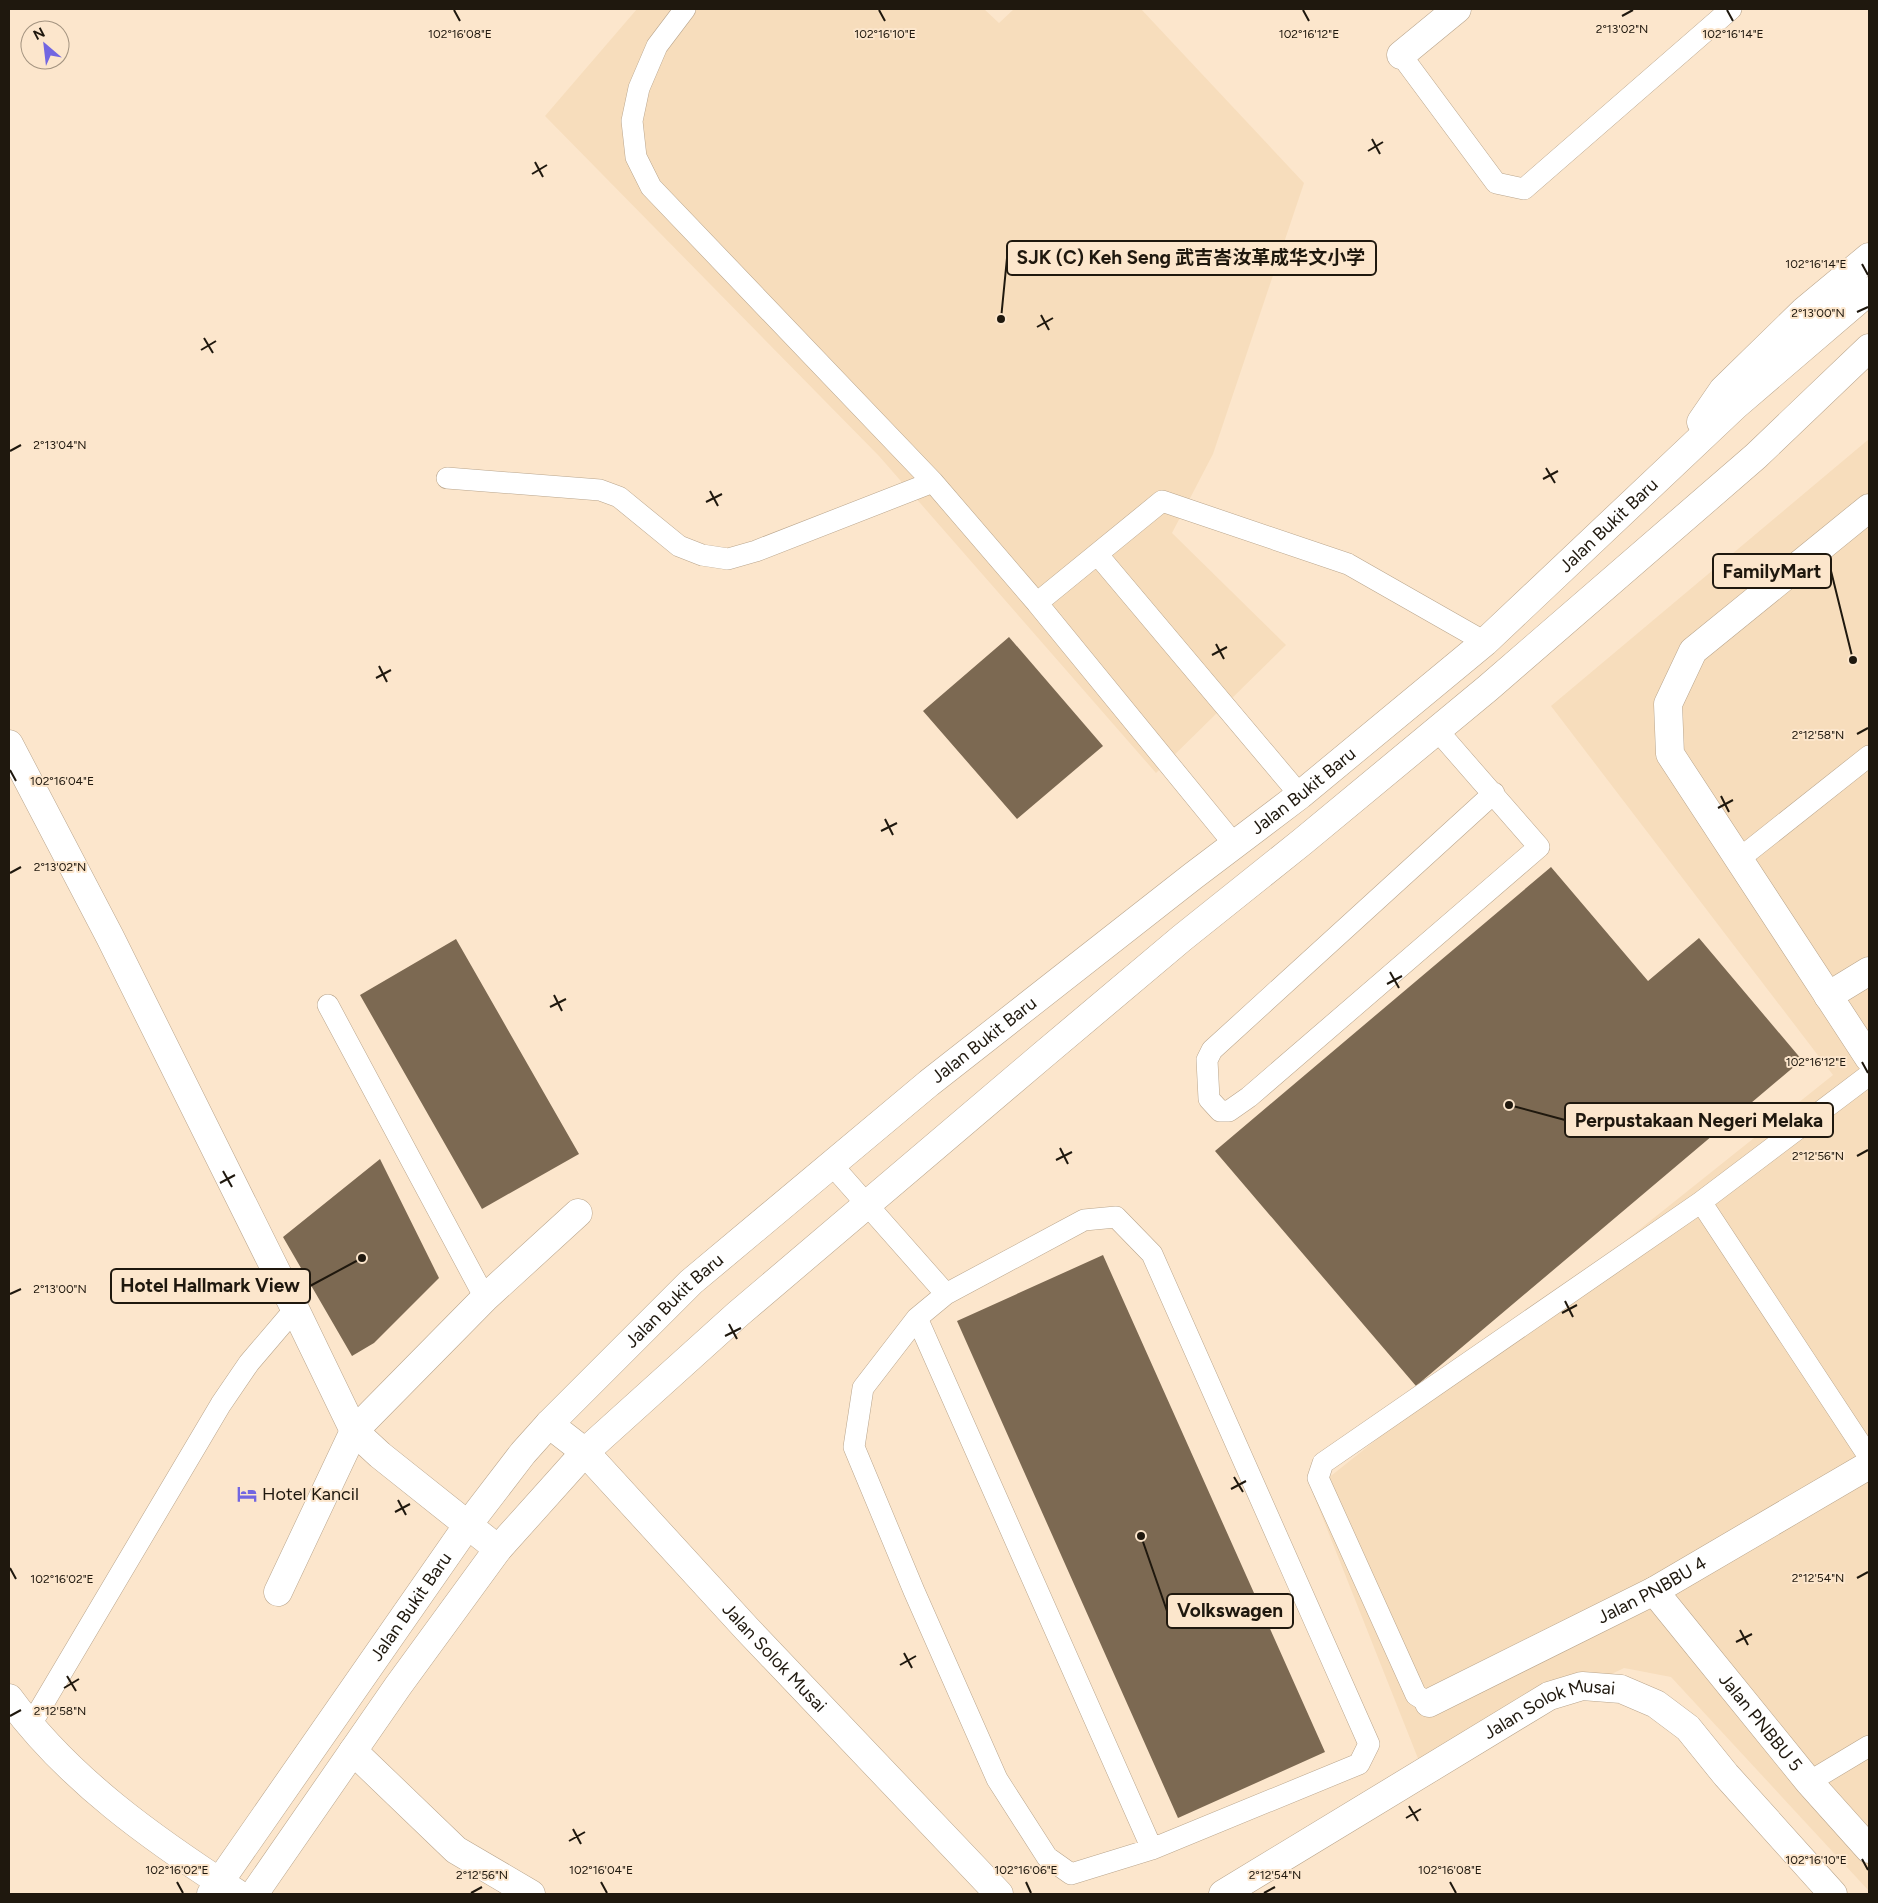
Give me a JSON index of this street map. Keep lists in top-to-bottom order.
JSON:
{
  "streets": {
    "street": [
      "Jalan Bukit Baru",
      "Jalan PNBBU 4",
      "Jalan Solok Musai",
      "Jalan PNBBU 5"
    ]
  },
  "crossings": [
    ["Jalan Bukit Baru", "Jalan Solok Musai"],
    ["Jalan PNBBU 4", "Jalan PNBBU 5"]
  ],
  "places": {
    "other": [
      "SJK (C) Keh Seng 武吉峇汝革成华文小学",
      "FamilyMart",
      "Perpustakaan Negeri Melaka",
      "Hotel Hallmark View",
      "Volkswagen"
    ],
    "hotel": ["Hotel Kancil"]
  },
  "north": "top left",
  "coordinates": [
    "2°13'02\"N",
    "102°16'08\"E",
    "102°16'10\"E",
    "102°16'12\"E",
    "102°16'14\"E",
    "2°13'00\"N",
    "2°13'04\"N",
    "2°12'58\"N",
    "102°16'04\"E",
    "2°12'56\"N",
    "2°12'54\"N",
    "102°16'02\"E",
    "102°16'06\"E"
  ]
}
